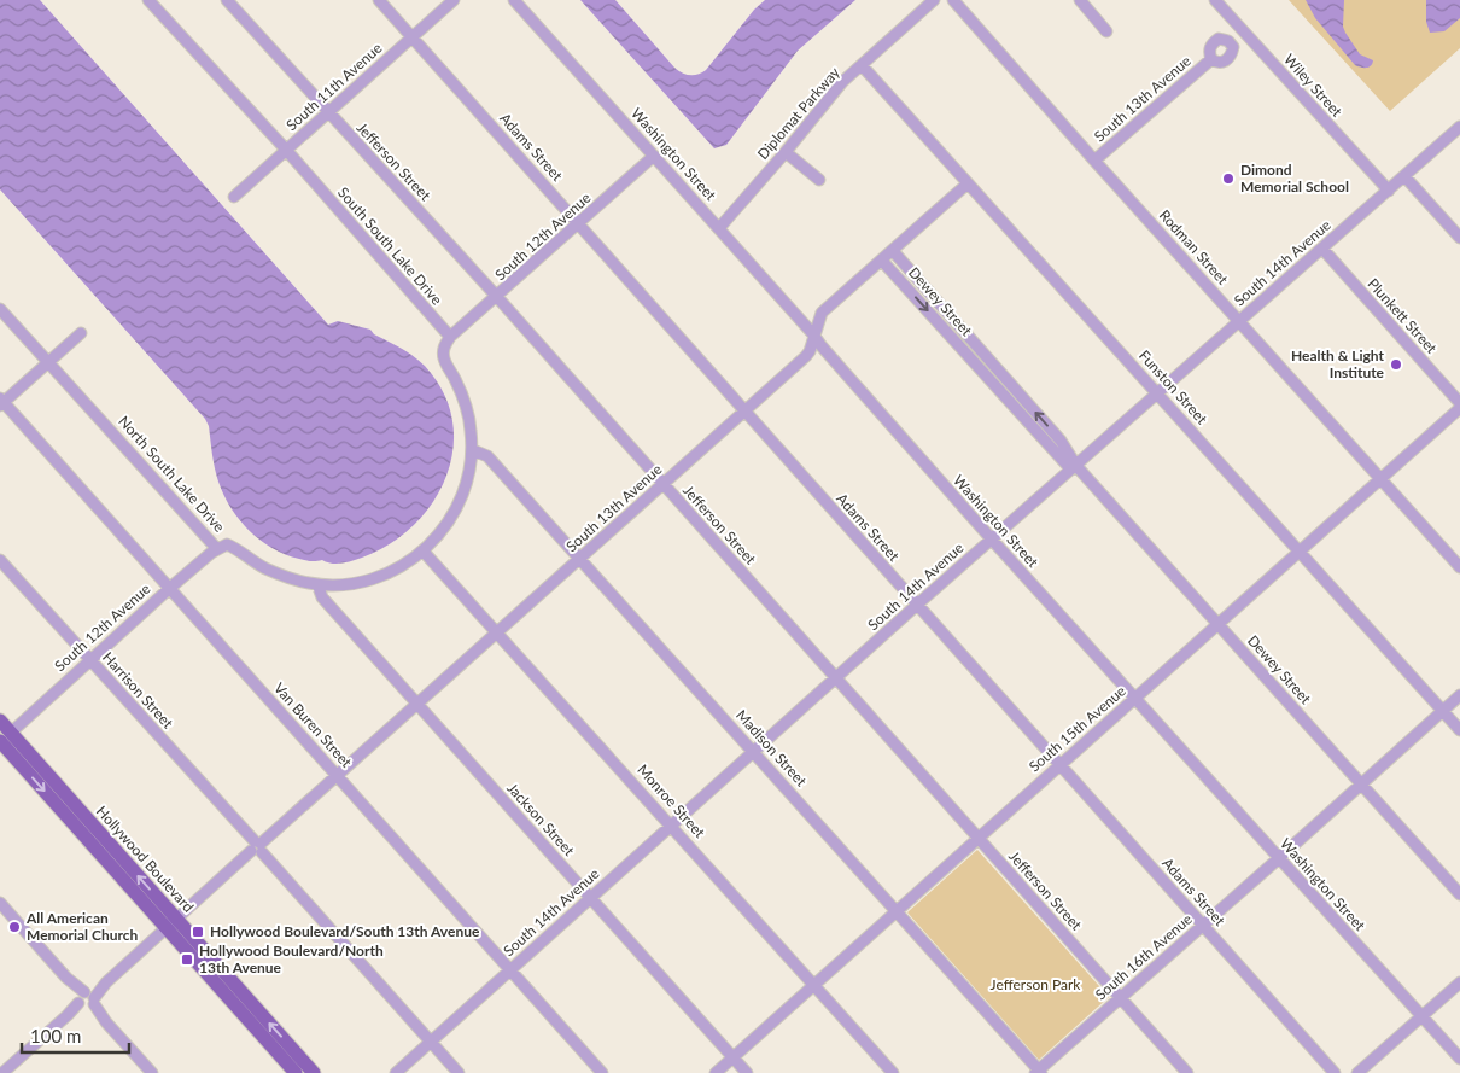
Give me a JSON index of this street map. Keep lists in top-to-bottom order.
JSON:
{
  "streets": {
    "main road": ["Hollywood Boulevard"],
    "street": [
      "Wiley Street",
      "South 11th Avenue",
      "South 13th Avenue",
      "Diplomat Parkway",
      "Adams Street",
      "Washington Street",
      "Jefferson Street",
      "South 12th Avenue",
      "South South Lake Drive",
      "Rodman Street",
      "South 14th Avenue",
      "Dewey Street",
      "Plunkett Street",
      "Funston Street",
      "North South Lake Drive",
      "Harrison Street",
      "Van Buren Street",
      "South 15th Avenue",
      "Madison Street",
      "Monroe Street",
      "Jackson Street",
      "South 16th Avenue"
    ]
  },
  "crossings": [
    ["Wiley Street", "South 14th Avenue"],
    ["South 11th Avenue", "Adams Street"],
    ["South 11th Avenue", "Jefferson Street"],
    ["South 11th Avenue", "South South Lake Drive"],
    ["South 13th Avenue", "Adams Street"],
    ["South 13th Avenue", "Washington Street"],
    ["South 13th Avenue", "Jefferson Street"],
    ["South 13th Avenue", "Rodman Street"],
    ["South 13th Avenue", "Dewey Street"],
    ["South 13th Avenue", "Funston Street"],
    ["South 13th Avenue", "Harrison Street"],
    ["South 13th Avenue", "Van Buren Street"],
    ["South 13th Avenue", "Madison Street"],
    ["South 13th Avenue", "Monroe Street"],
    ["South 13th Avenue", "Jackson Street"],
    ["South 13th Avenue", "Hollywood Boulevard"],
    ["Diplomat Parkway", "Washington Street"],
    ["Diplomat Parkway", "Funston Street"],
    ["Adams Street", "South 12th Avenue"],
    ["Adams Street", "South 14th Avenue"],
    ["Adams Street", "South 15th Avenue"],
    ["Adams Street", "South 16th Avenue"],
    ["Washington Street", "South 12th Avenue"],
    ["Washington Street", "South 14th Avenue"],
    ["Washington Street", "South 15th Avenue"],
    ["Washington Street", "South 16th Avenue"],
    ["Jefferson Street", "South 12th Avenue"],
    ["Jefferson Street", "South 14th Avenue"],
    ["Jefferson Street", "South 15th Avenue"],
    ["Jefferson Street", "South 16th Avenue"],
    ["South 12th Avenue", "South South Lake Drive"],
    ["South 12th Avenue", "North South Lake Drive"],
    ["South 12th Avenue", "Harrison Street"],
    ["South 12th Avenue", "Van Buren Street"],
    ["South 12th Avenue", "Hollywood Boulevard"],
    ["Rodman Street", "South 14th Avenue"],
    ["Rodman Street", "South 15th Avenue"],
    ["South 14th Avenue", "Dewey Street"],
    ["South 14th Avenue", "Plunkett Street"],
    ["South 14th Avenue", "Funston Street"],
    ["South 14th Avenue", "Harrison Street"],
    ["South 14th Avenue", "Van Buren Street"],
    ["South 14th Avenue", "Madison Street"],
    ["South 14th Avenue", "Monroe Street"],
    ["South 14th Avenue", "Jackson Street"],
    ["Dewey Street", "South 15th Avenue"],
    ["Dewey Street", "South 16th Avenue"],
    ["Funston Street", "South 15th Avenue"],
    ["Funston Street", "South 16th Avenue"],
    ["North South Lake Drive", "Monroe Street"],
    ["North South Lake Drive", "Jackson Street"],
    ["South 15th Avenue", "Madison Street"],
    ["South 15th Avenue", "Monroe Street"],
    ["South 15th Avenue", "Jackson Street"],
    ["Madison Street", "South 16th Avenue"]
  ],
  "parks": ["Jefferson Park"],
  "places": {
    "other": ["Dimond Memorial School", "Health & Light Institute", "All American Memorial Church"],
    "transit": ["Hollywood Boulevard/South 13th Avenue", "Hollywood Boulevard/North 13th Avenue"]
  },
  "scale_bar": "100 m"
}
